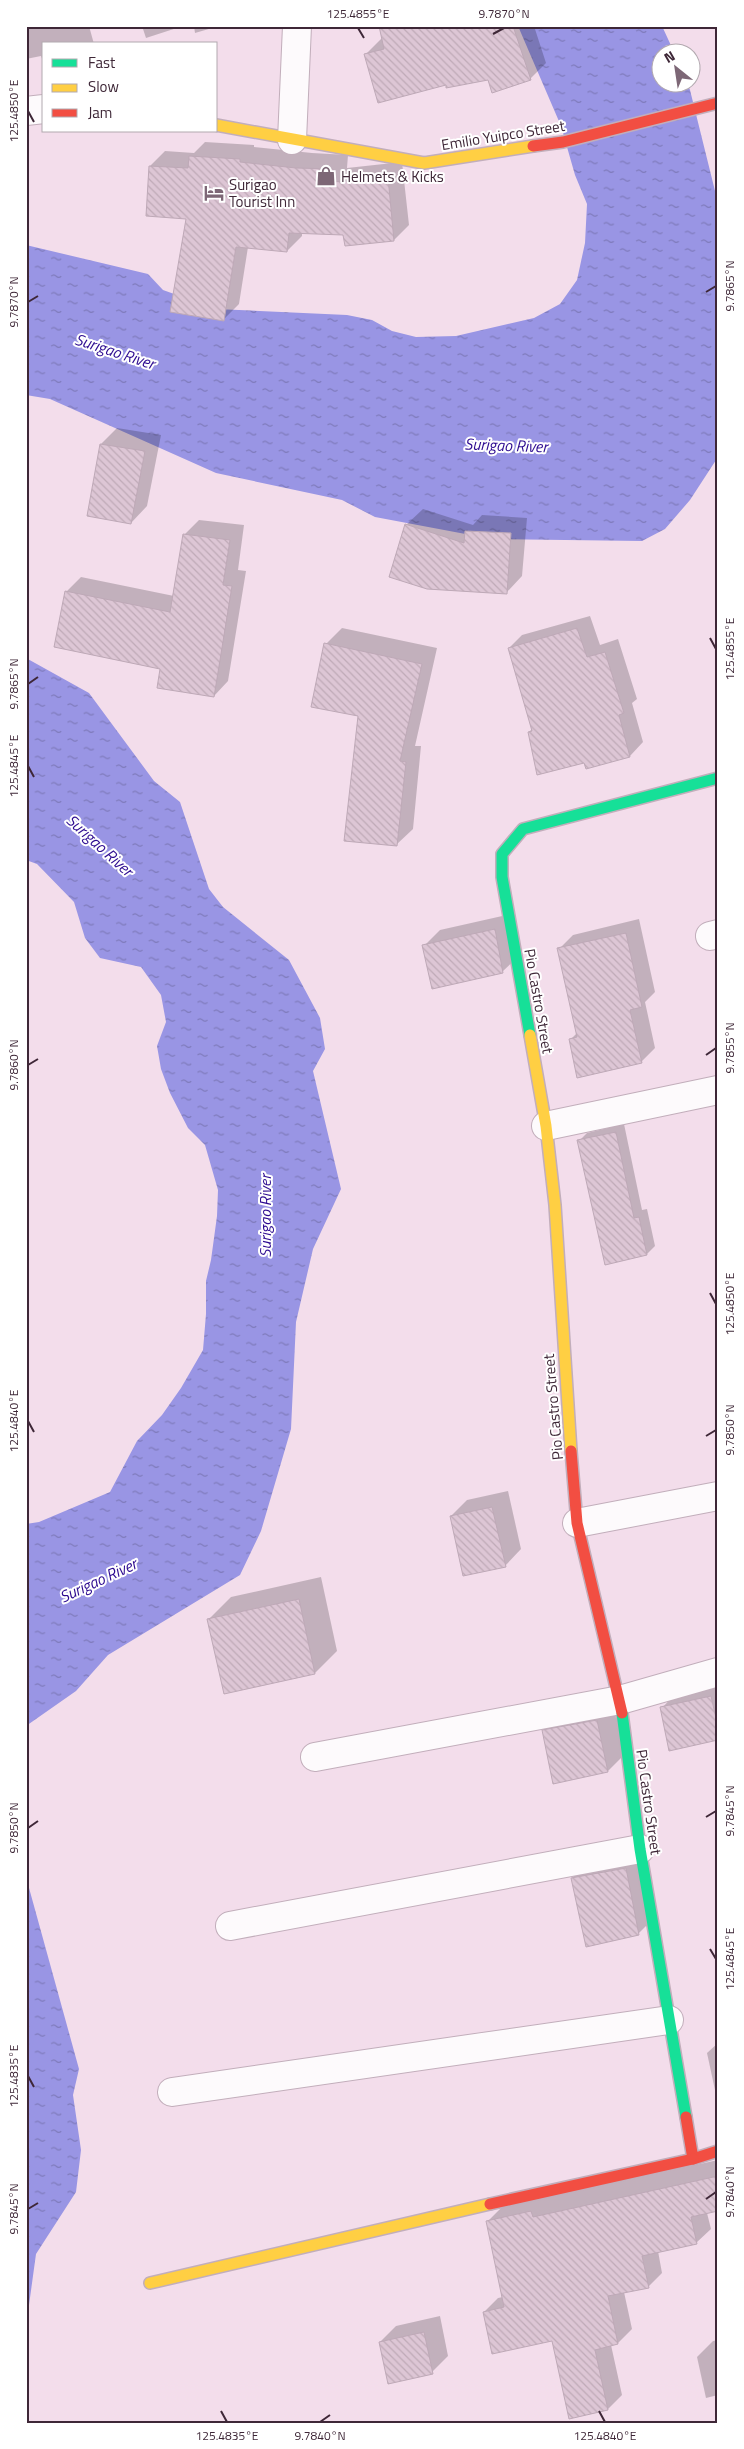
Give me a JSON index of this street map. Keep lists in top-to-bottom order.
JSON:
{
  "streets": {
    "street": ["Emilio Yuipco Street", "Pio Castro Street"]
  },
  "water": ["Surigao River"],
  "places": {
    "shop": ["Helmets & Kicks"],
    "hotel": ["Surigao Tourist Inn"]
  },
  "legend": ["Fast", "Slow", "Jam"],
  "north": "top left",
  "coordinates": [
    "125.4855°E",
    "9.7870°N",
    "125.4850°E",
    "9.7865°N",
    "125.4845°E",
    "9.7855°N",
    "9.7860°N",
    "125.4840°E",
    "9.7850°N",
    "9.7845°N",
    "125.4835°E",
    "9.7840°N"
  ]
}
